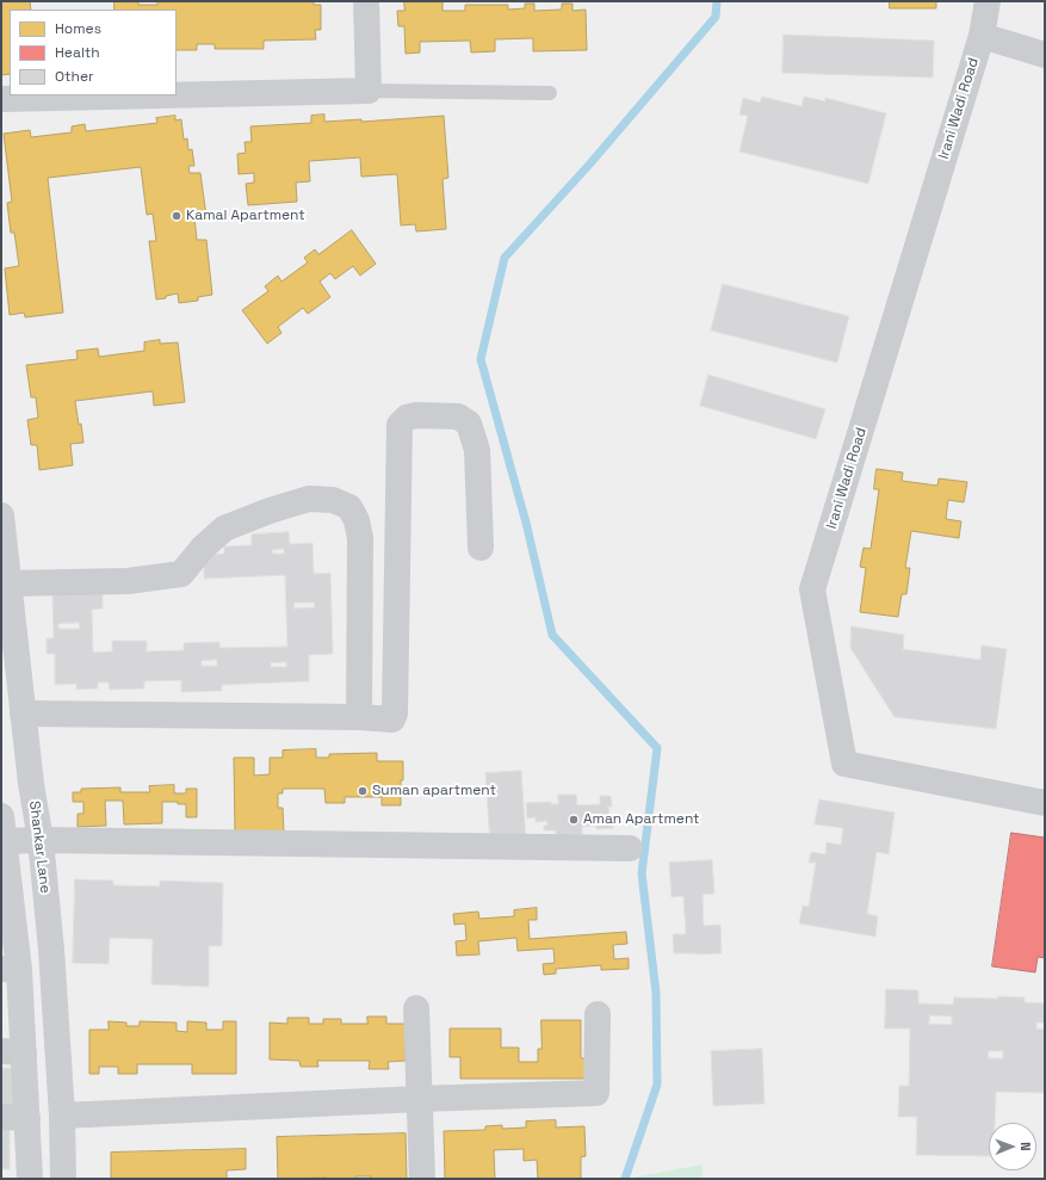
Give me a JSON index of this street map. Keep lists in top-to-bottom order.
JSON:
{
  "streets": {
    "street": ["Irani Wadi Road", "Shankar Lane"]
  },
  "places": ["Kamal Apartment", "Suman apartment", "Aman Apartment"],
  "legend": ["Homes", "Health", "Other"],
  "north": "right"
}
